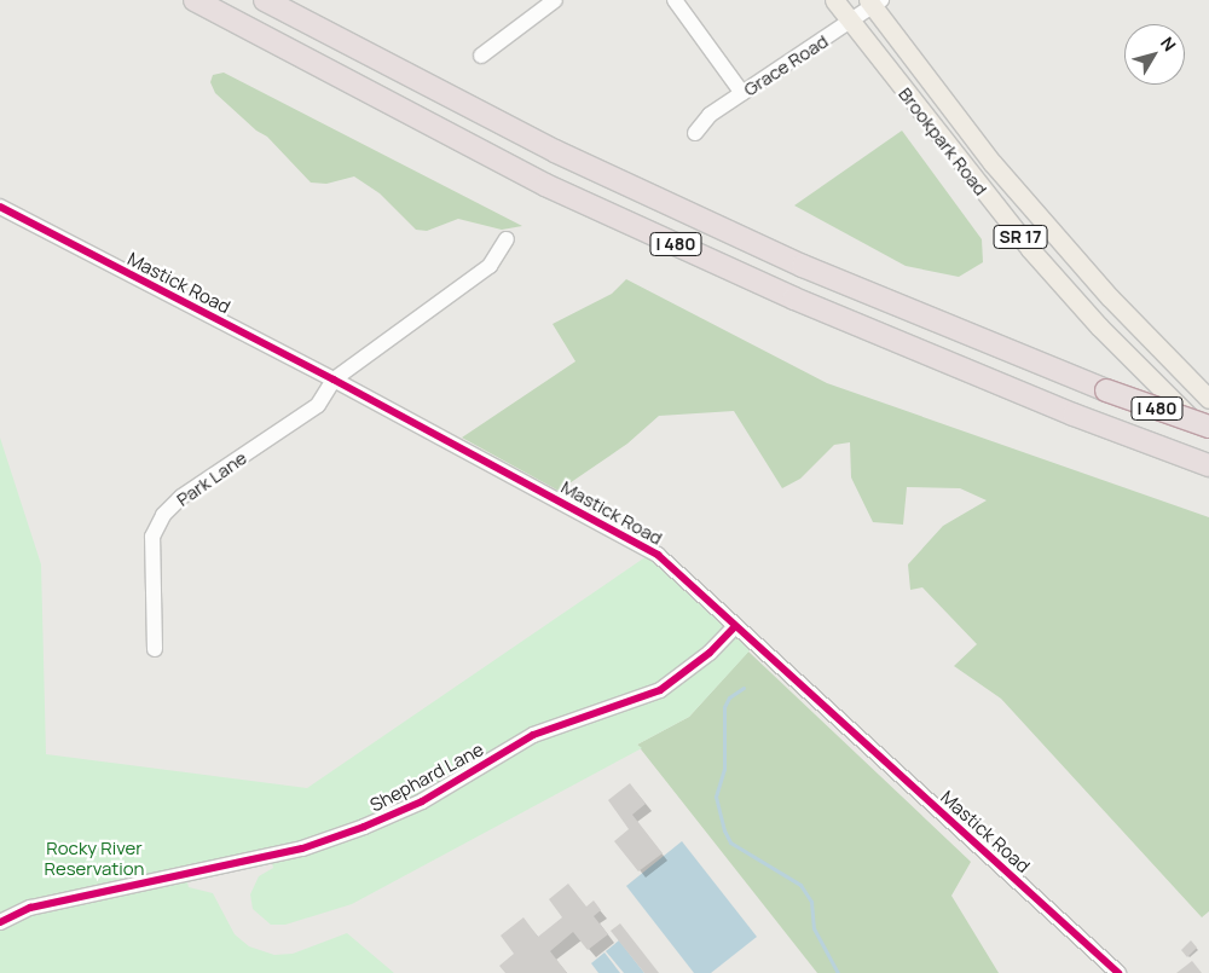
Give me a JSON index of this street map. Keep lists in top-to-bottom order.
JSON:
{
  "streets": {
    "highway": ["I 480"],
    "main road": ["Brookpark Road", "SR 17"],
    "street": [
      "Grace Road",
      "Mastick Road",
      "Park Lane",
      "Shephard Lane"
    ]
  },
  "crossings": [
    ["Grace Road", "Brookpark Road"],
    ["Mastick Road", "Park Lane"],
    ["Mastick Road", "Shephard Lane"]
  ],
  "parks": ["Rocky River Reservation"],
  "north": "top right"
}
